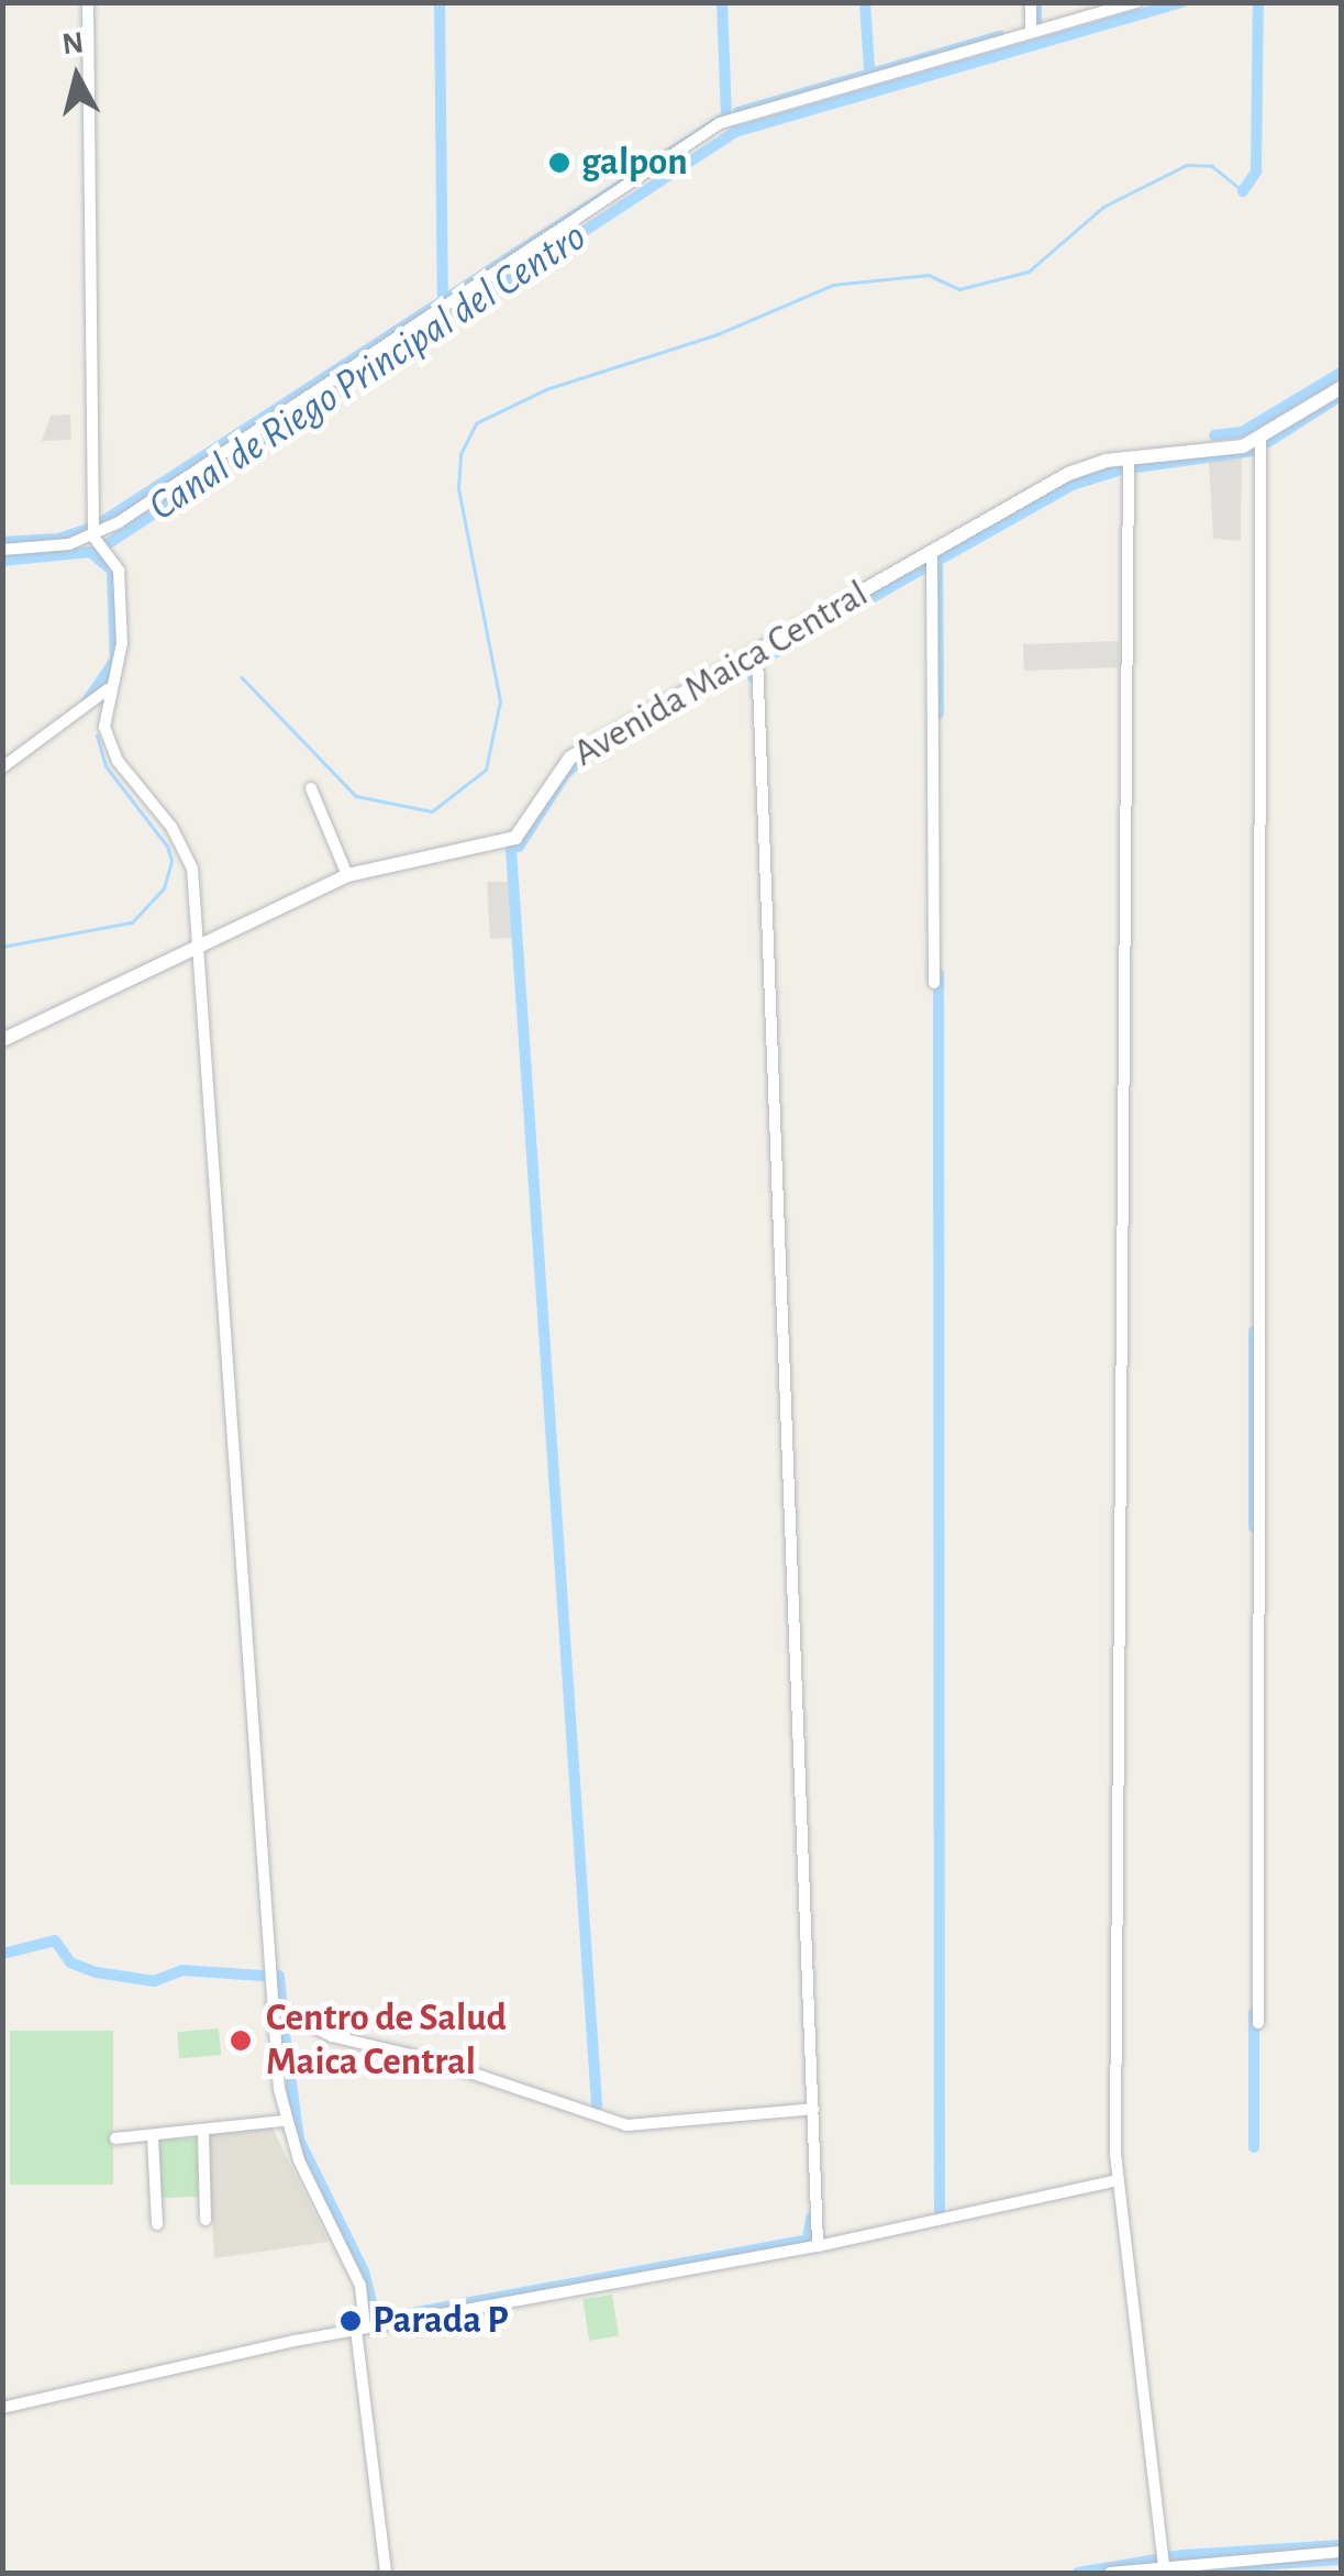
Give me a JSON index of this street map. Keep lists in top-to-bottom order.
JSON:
{
  "streets": {
    "street": ["Avenida Maica Central"]
  },
  "water": ["Canal de Riego Principal del Centro"],
  "places": ["galpon", "Centro de Salud Maica Central", "Parada P"],
  "north": "top"
}
